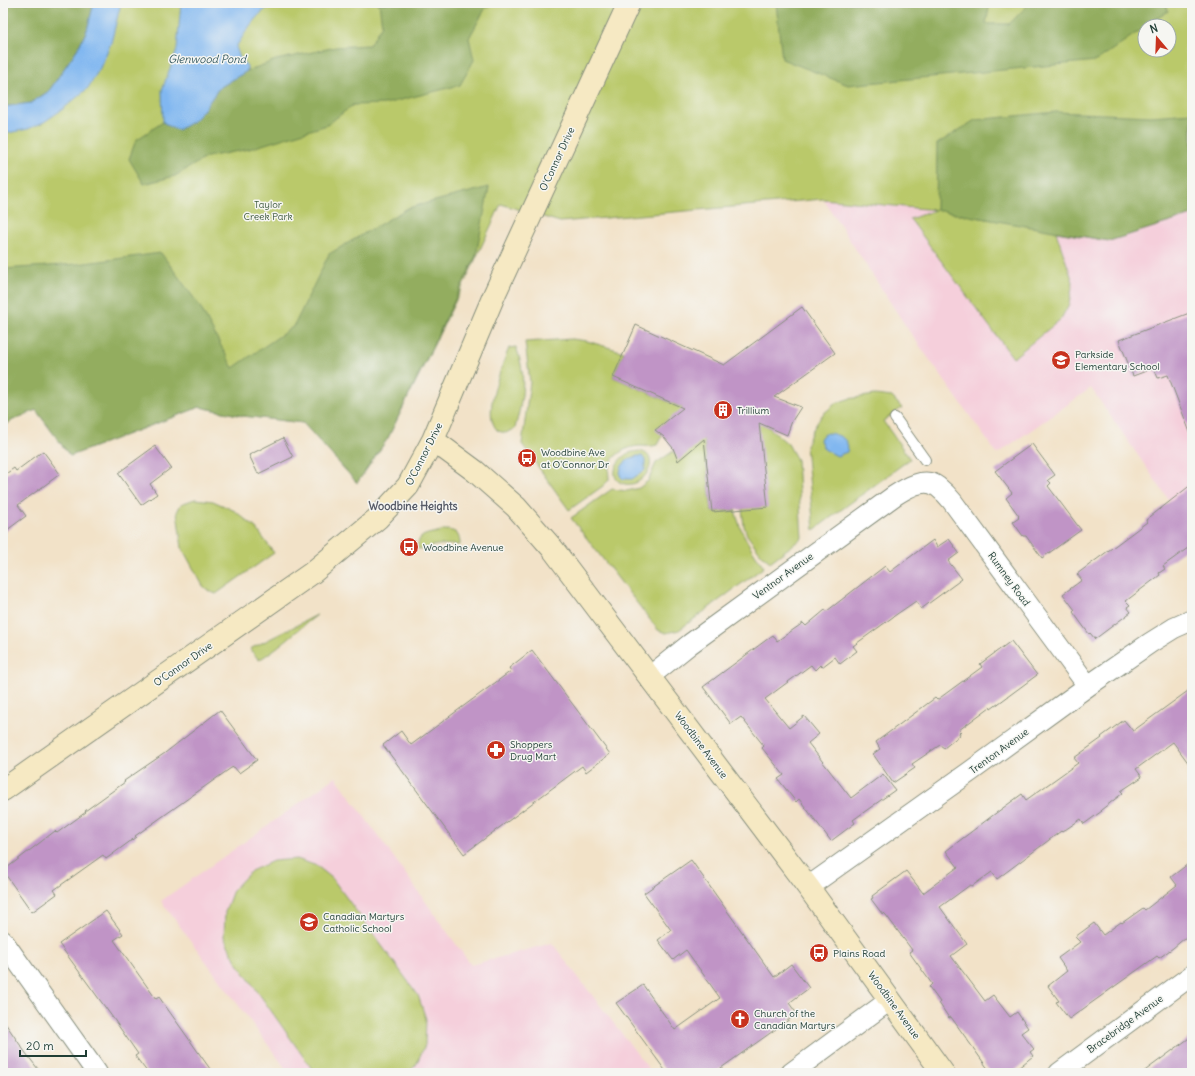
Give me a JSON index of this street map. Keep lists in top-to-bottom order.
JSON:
{
  "streets": {
    "main road": ["O'Connor Drive", "Woodbine Avenue"],
    "street": [
      "Ventnor Avenue",
      "Rumney Road",
      "Trenton Avenue",
      "Bracebridge Avenue"
    ]
  },
  "crossings": [
    ["O'Connor Drive", "Woodbine Avenue"],
    ["Ventnor Avenue", "Rumney Road"],
    ["Ventnor Avenue", "Woodbine Avenue"],
    ["Rumney Road", "Trenton Avenue"],
    ["Woodbine Avenue", "Trenton Avenue"]
  ],
  "districts": ["Woodbine Heights"],
  "water": ["Glenwood Pond"],
  "parks": ["Taylor Creek Park"],
  "places": {
    "school or university": ["Parkside Elementary School", "Canadian Martyrs Catholic School"],
    "building": ["Trillium"],
    "bus stop": ["Woodbine Ave at O'Connor Dr", "Woodbine Avenue", "Plains Road"],
    "pharmacy": ["Shoppers Drug Mart"],
    "church": ["Church of the Canadian Martyrs"]
  },
  "scale_bar": "20 m",
  "north": "top"
}
